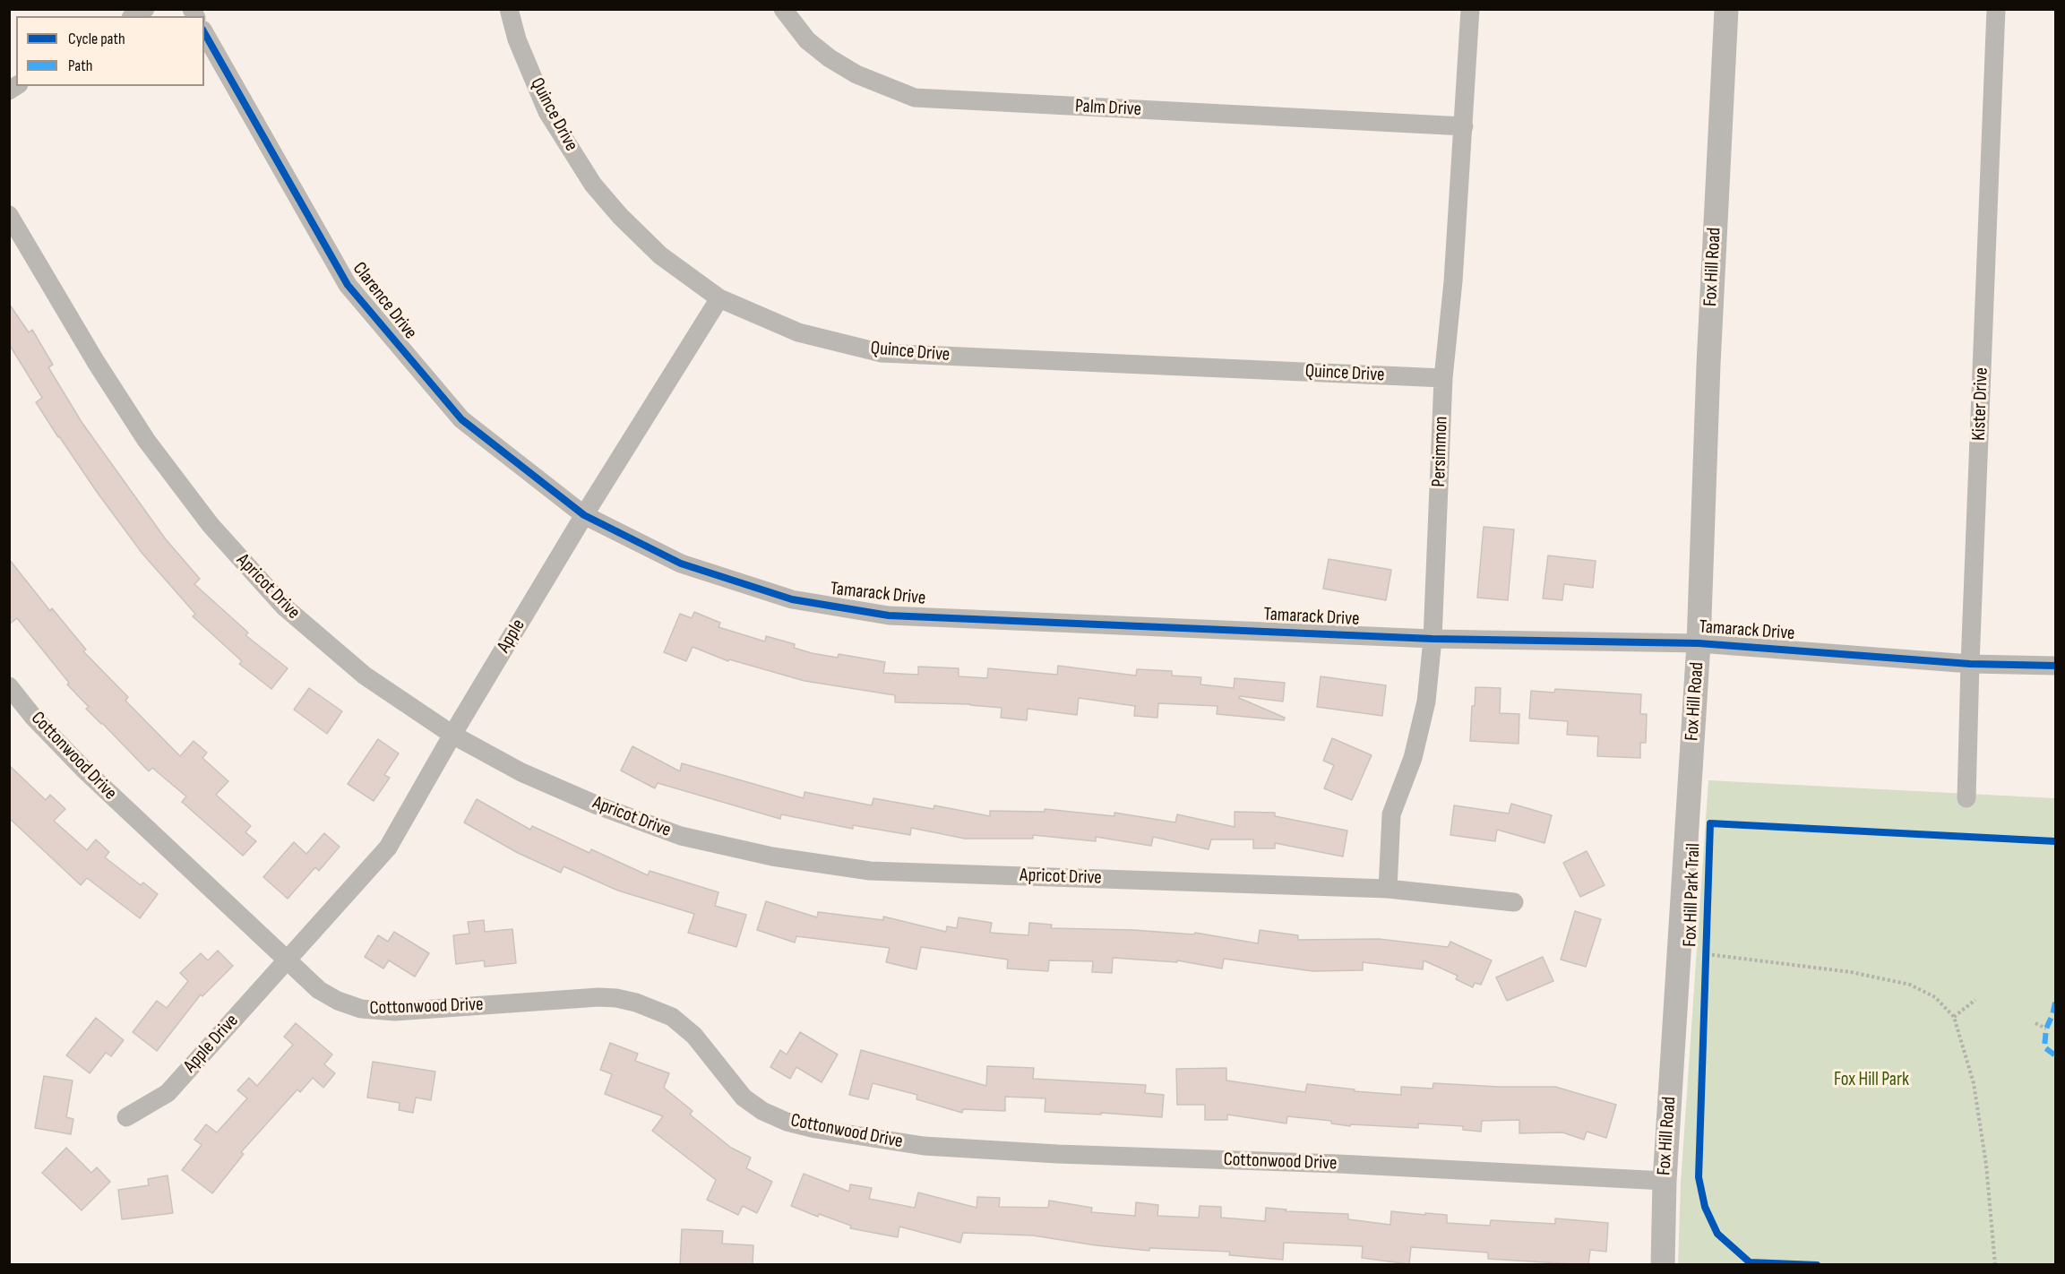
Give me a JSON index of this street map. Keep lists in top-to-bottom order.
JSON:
{
  "streets": {
    "street": [
      "Palm Drive",
      "Quince Drive",
      "Fox Hill Road",
      "Clarence Drive",
      "Kister Drive",
      "Persimmon",
      "Apricot Drive",
      "Tamarack Drive",
      "Apple",
      "Cottonwood Drive",
      "Apple Drive"
    ],
    "cycle path": ["Fox Hill Park Trail"]
  },
  "crossings": [
    ["Palm Drive", "Persimmon"],
    ["Quince Drive", "Persimmon"],
    ["Quince Drive", "Apple"],
    ["Fox Hill Road", "Tamarack Drive"],
    ["Fox Hill Road", "Cottonwood Drive"],
    ["Clarence Drive", "Tamarack Drive"],
    ["Clarence Drive", "Apple"],
    ["Kister Drive", "Tamarack Drive"],
    ["Persimmon", "Apricot Drive"],
    ["Persimmon", "Tamarack Drive"],
    ["Apricot Drive", "Apple"],
    ["Tamarack Drive", "Apple"],
    ["Apple", "Cottonwood Drive"],
    ["Apple", "Apple Drive"],
    ["Cottonwood Drive", "Apple Drive"]
  ],
  "parks": ["Fox Hill Park"],
  "legend": ["Cycle path", "Path"]
}
